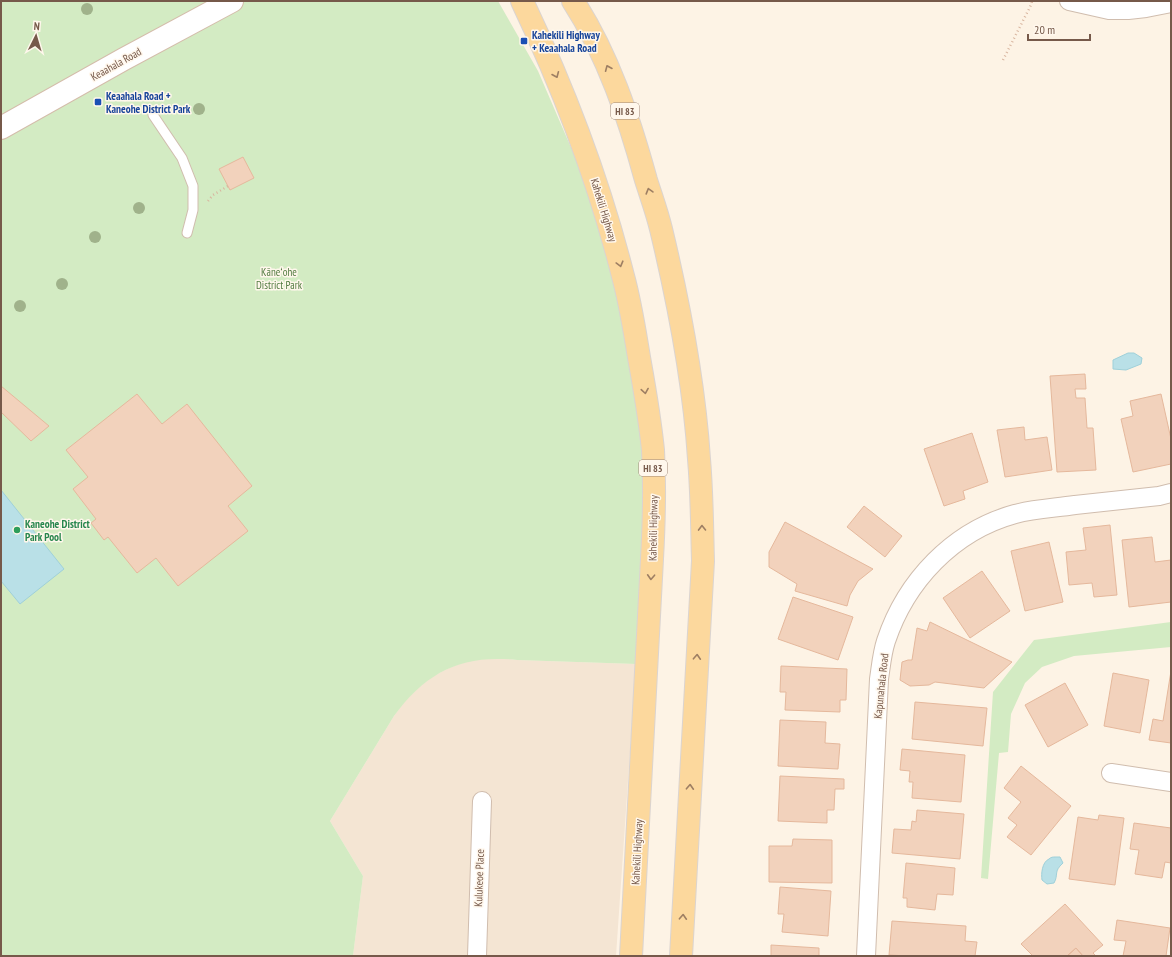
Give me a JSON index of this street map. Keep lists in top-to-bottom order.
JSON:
{
  "streets": {
    "main road": ["HI 83", "Kahekili Highway"],
    "street": ["Keaahala Road", "Kapunahala Road", "Kulukeoe Place"]
  },
  "parks": ["Kāneʻohe District Park"],
  "places": {
    "transit": ["Kahekili Highway + Keaahala Road", "Keaahala Road + Kaneohe District Park"],
    "other": ["Kaneohe District Park Pool"]
  },
  "scale_bar": "20 m",
  "north": "top"
}
